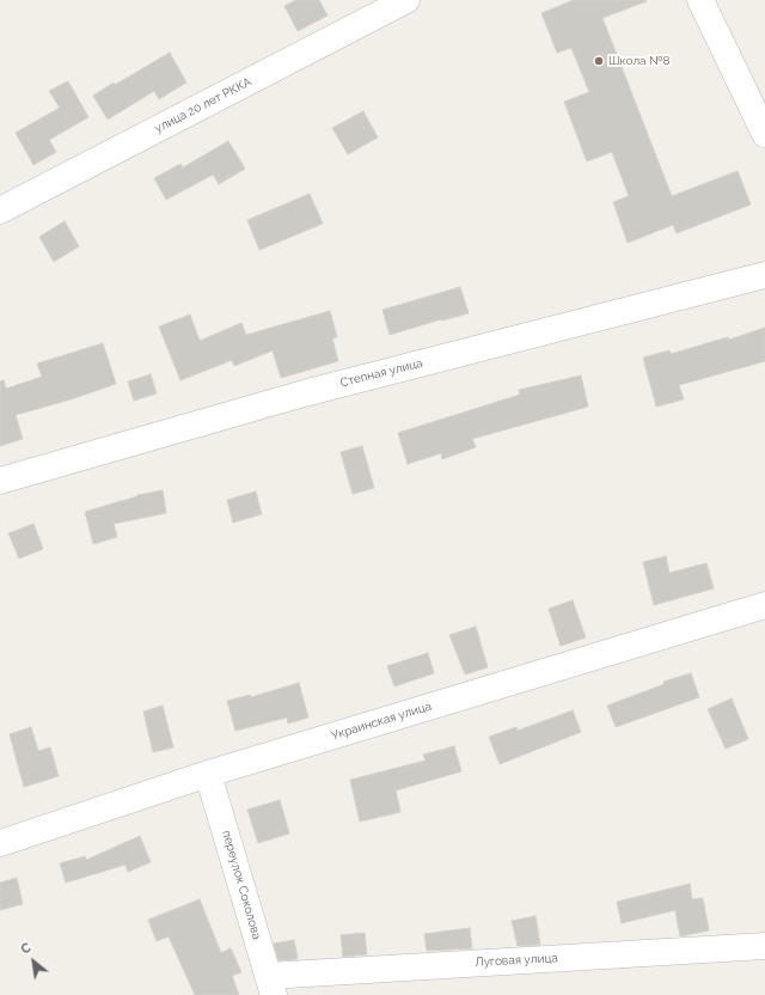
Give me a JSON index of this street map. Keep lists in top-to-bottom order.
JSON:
{
  "streets": {
    "street": [
      "улица 20 лет РККА",
      "Степная улица",
      "Украинская улица",
      "переулок Соколова",
      "Луговая улица"
    ]
  },
  "crossings": [
    ["Украинская улица", "переулок Соколова"],
    ["переулок Соколова", "Луговая улица"]
  ],
  "places": ["Школа №8"],
  "north": "top left"
}
